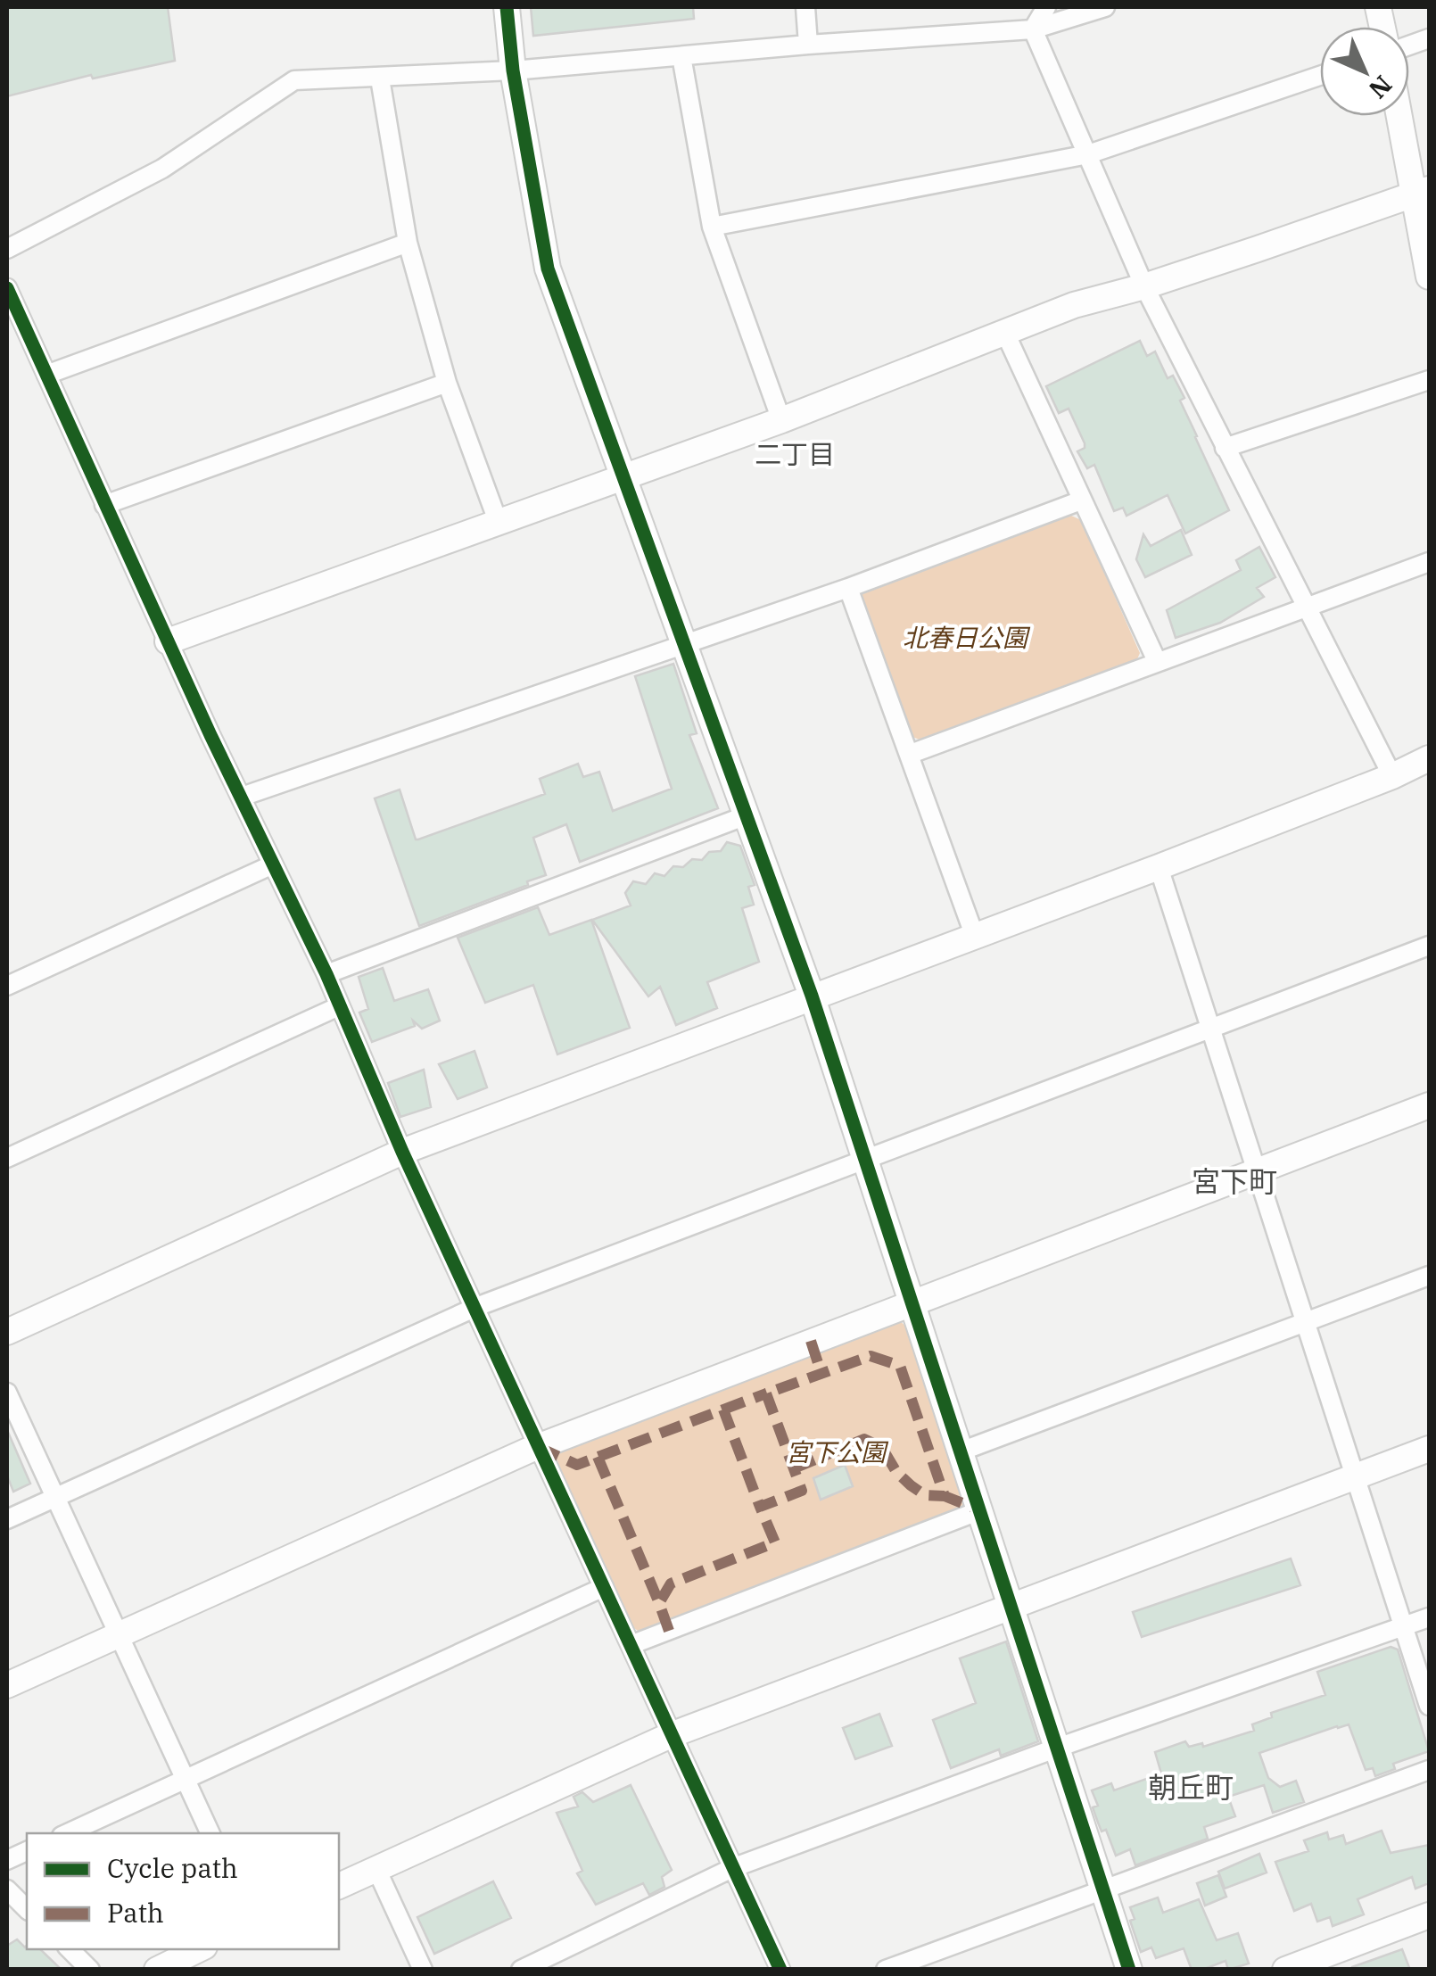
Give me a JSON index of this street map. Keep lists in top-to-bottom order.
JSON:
{
  "districts": ["二丁目", "宮下町", "朝丘町"],
  "parks": ["北春日公園", "宮下公園"],
  "legend": ["Cycle path", "Path"],
  "north": "bottom right"
}
